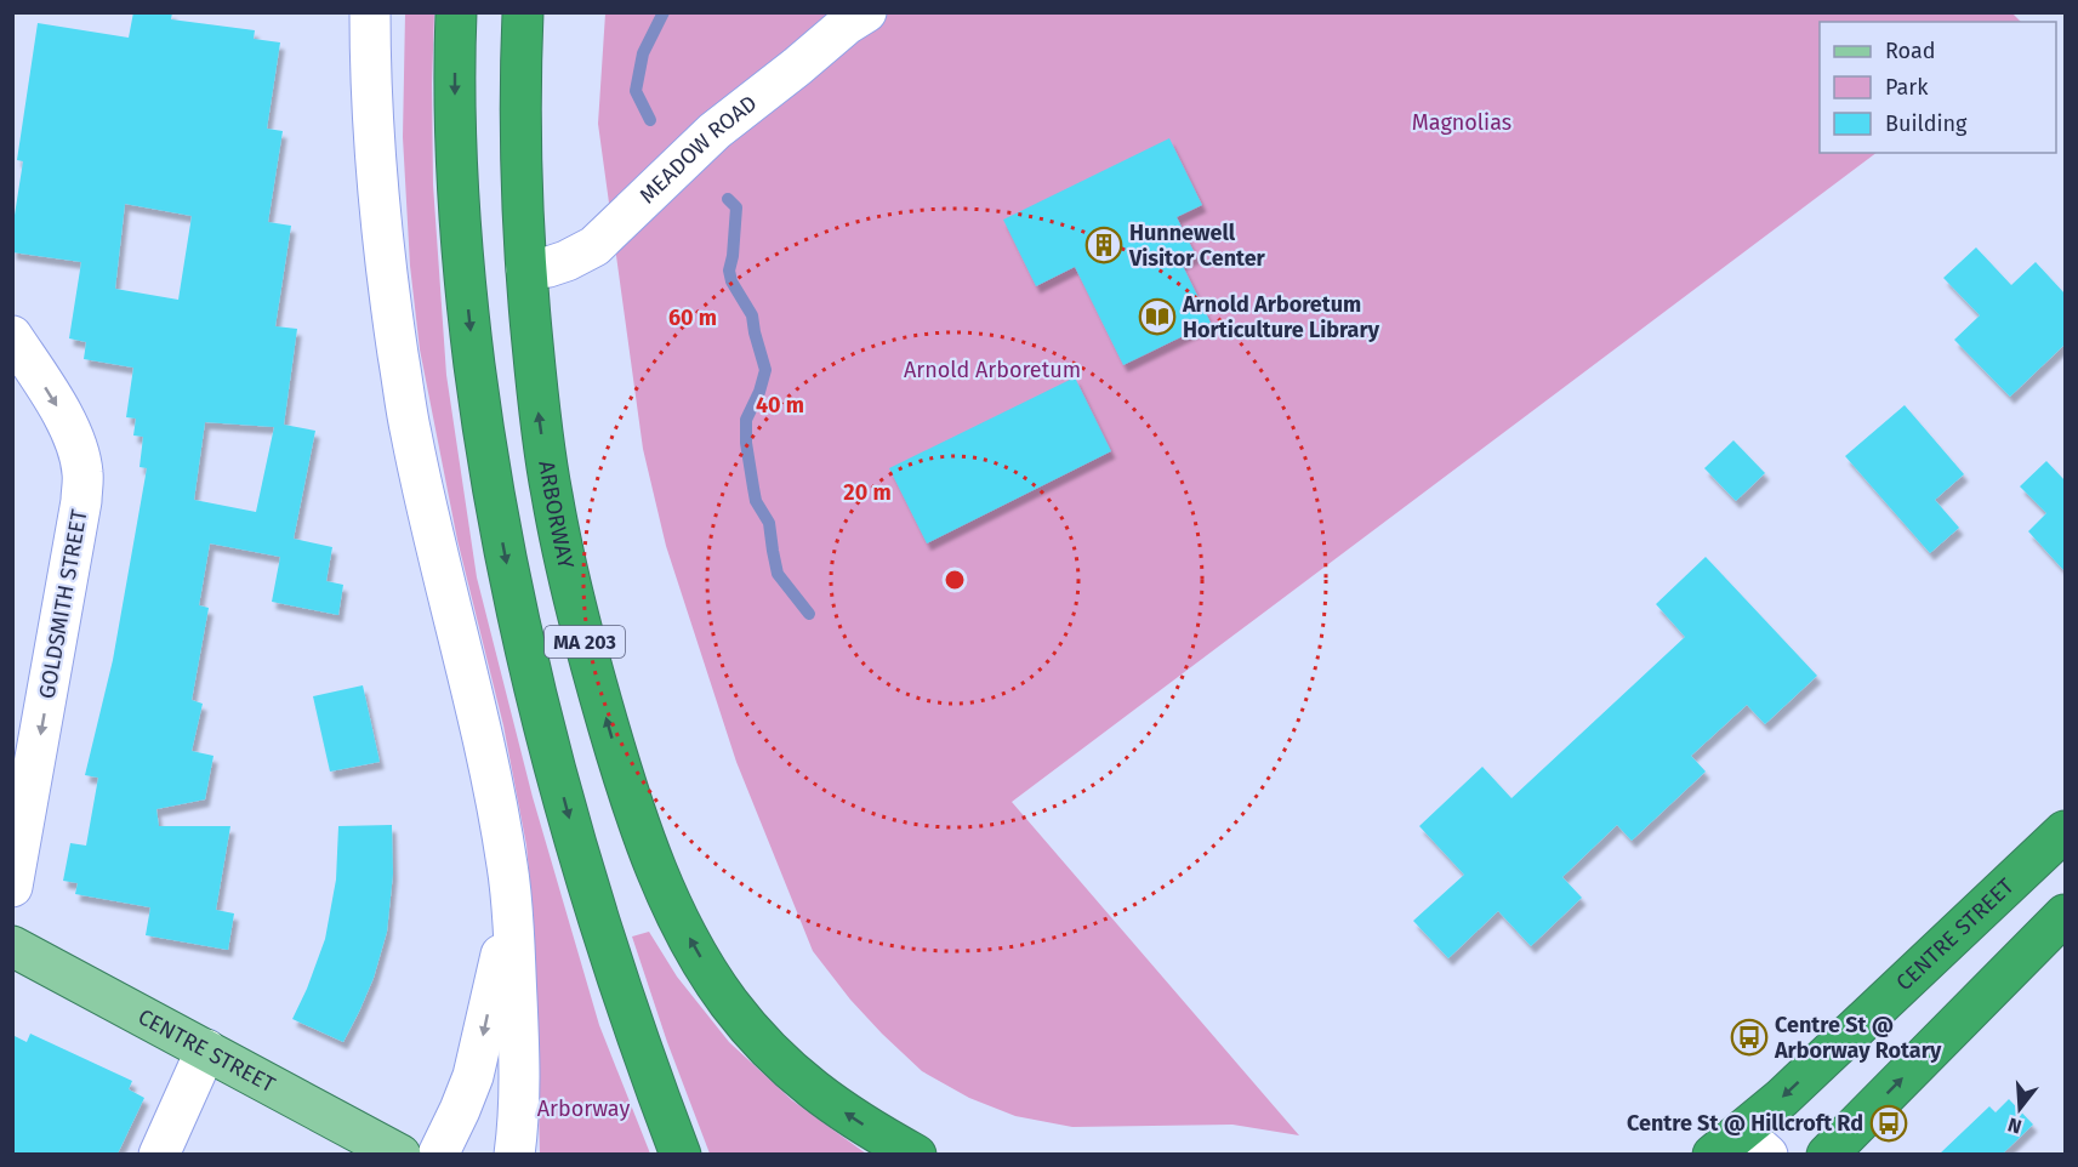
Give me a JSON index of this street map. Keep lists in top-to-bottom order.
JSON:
{
  "streets": {
    "highway": ["ARBORWAY", "MA 203", "CENTRE STREET"],
    "street": ["MEADOW ROAD", "GOLDSMITH STREET"]
  },
  "crossings": [
    ["MEADOW ROAD", "ARBORWAY"]
  ],
  "parks": ["Magnolias", "Arnold Arboretum", "Arborway"],
  "places": {
    "building": ["Hunnewell Visitor Center"],
    "library": ["Arnold Arboretum Horticulture Library"],
    "bus stop": ["Centre St @ Arborway Rotary", "Centre St @ Hillcroft Rd"]
  },
  "legend": ["Road", "Park", "Building"],
  "north": "bottom",
  "rings": ["60 m", "40 m", "20 m"]
}
